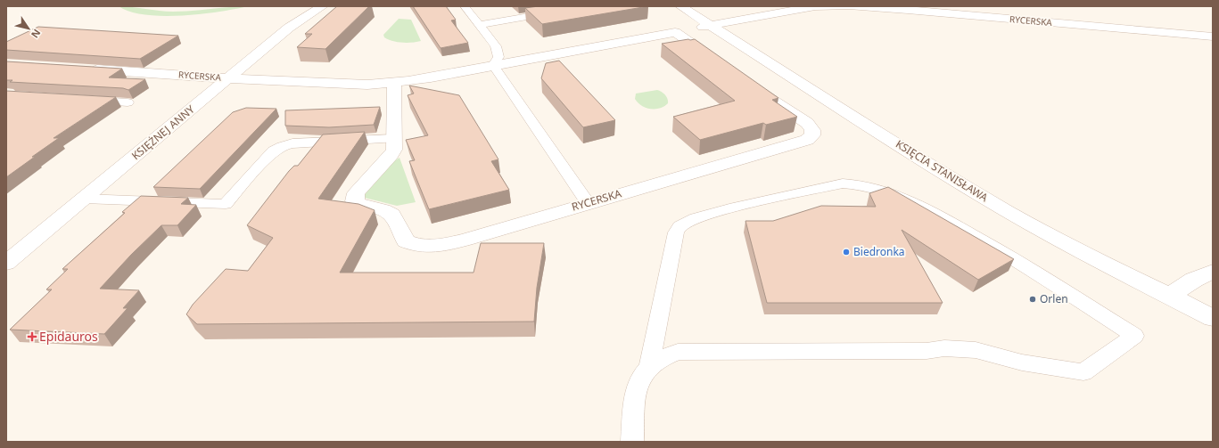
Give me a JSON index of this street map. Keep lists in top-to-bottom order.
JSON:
{
  "streets": {
    "street": ["RYCERSKA", "KSIĘŻNEJ ANNY", "KSIĘCIA STANISŁAWA"]
  },
  "crossings": [
    ["RYCERSKA", "KSIĘŻNEJ ANNY"],
    ["RYCERSKA", "KSIĘCIA STANISŁAWA"]
  ],
  "places": {
    "other": ["Biedronka", "Orlen"],
    "health": ["Epidauros"]
  },
  "north": "bottom right"
}
